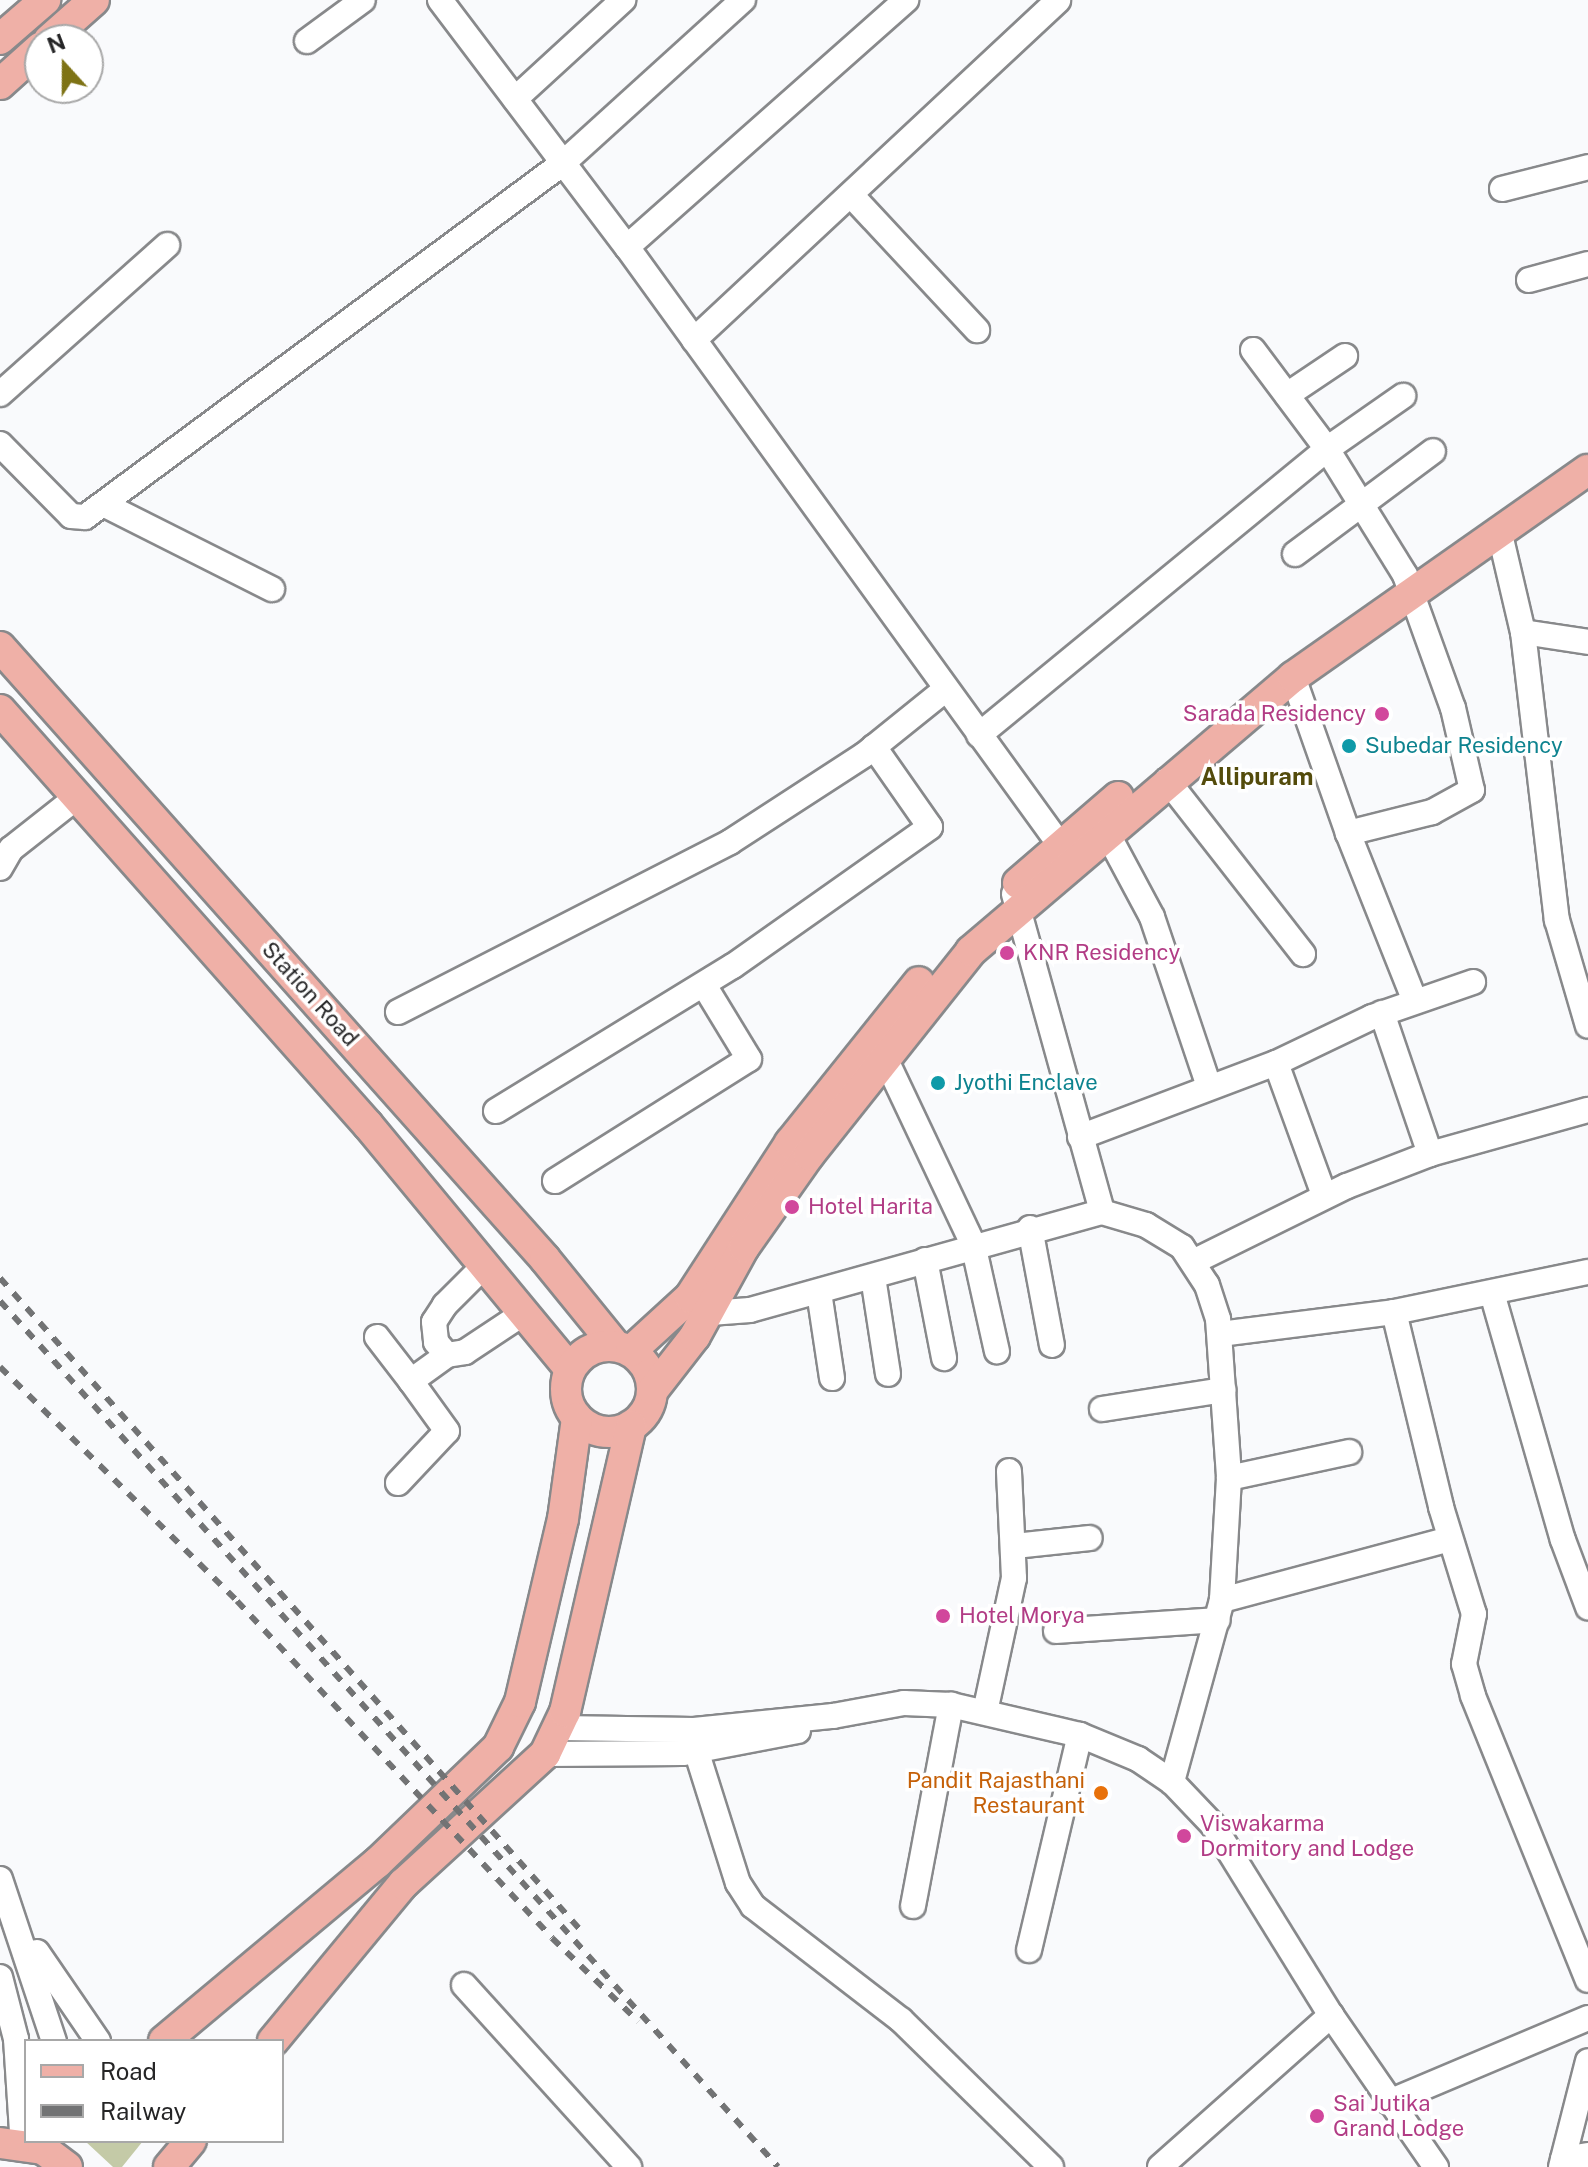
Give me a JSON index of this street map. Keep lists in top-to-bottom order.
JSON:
{
  "streets": {
    "main road": ["Station Road"]
  },
  "districts": ["Allipuram"],
  "places": [
    "Sarada Residency",
    "Subedar Residency",
    "KNR Residency",
    "Jyothi Enclave",
    "Hotel Harita",
    "Hotel Morya",
    "Pandit Rajasthani Restaurant",
    "Viswakarma Dormitory and Lodge",
    "Sai Jutika Grand Lodge"
  ],
  "legend": ["Road", "Railway"],
  "north": "top"
}
